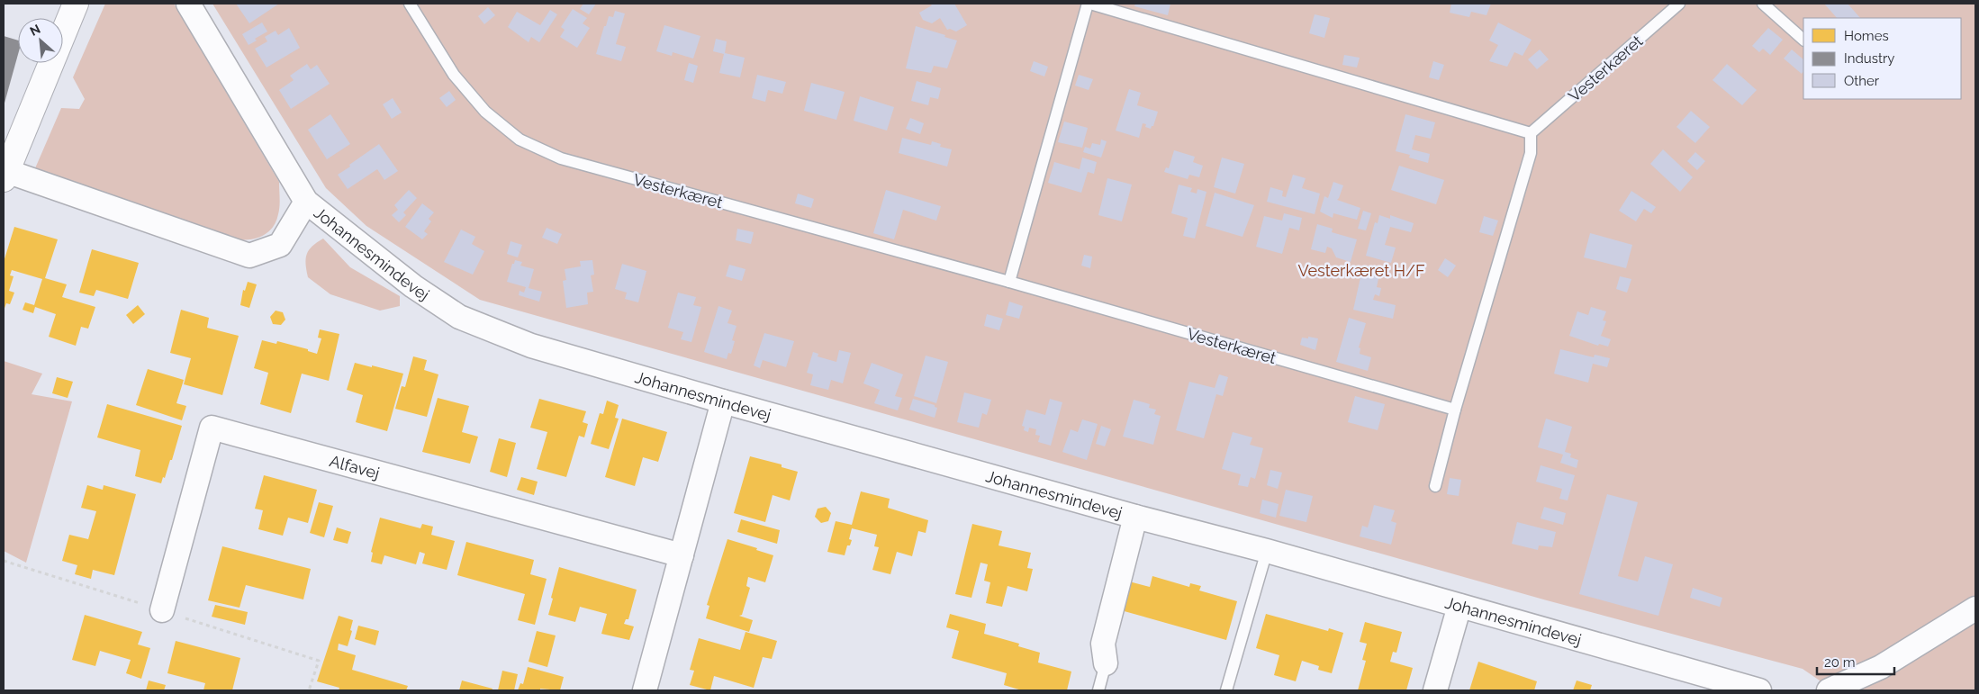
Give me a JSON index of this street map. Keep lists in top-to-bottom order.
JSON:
{
  "streets": {
    "street": ["Johannesmindevej", "Alfavej"],
    "lane": ["Vesterkæret"]
  },
  "parks": ["Vesterkæret H/F"],
  "legend": ["Homes", "Industry", "Other"],
  "scale_bar": "20 m",
  "north": "top left"
}
